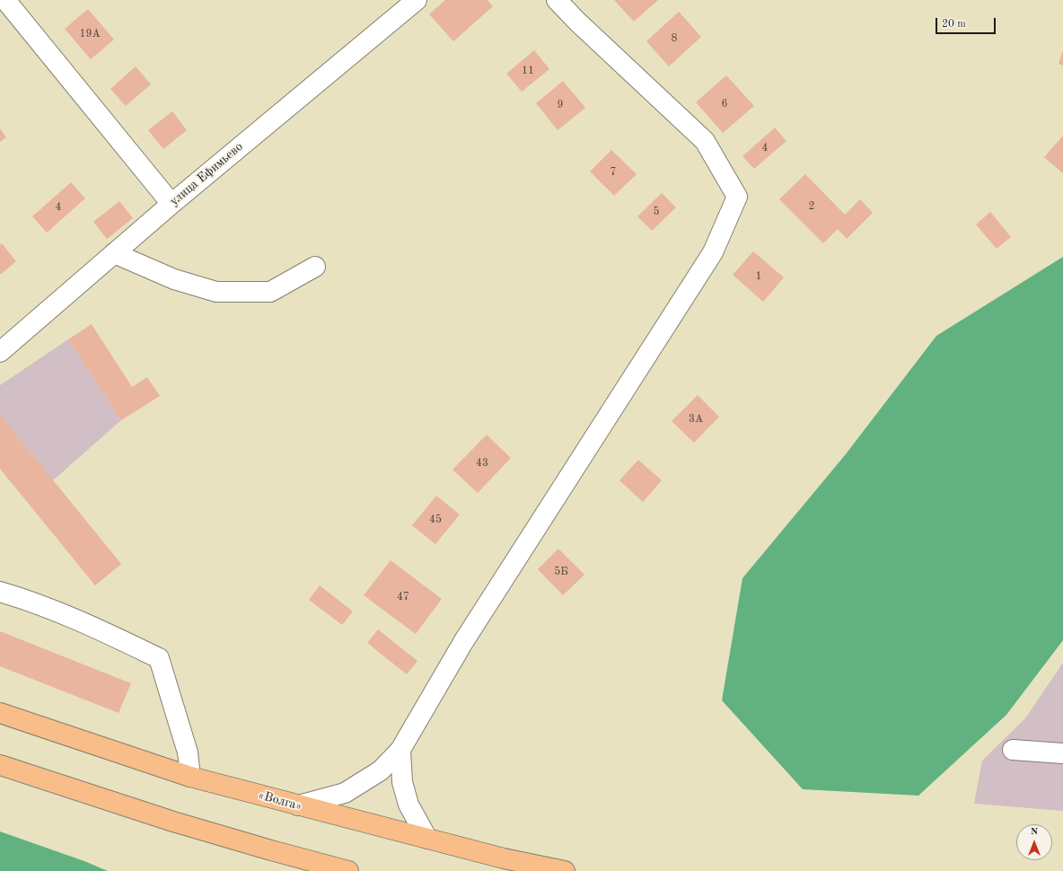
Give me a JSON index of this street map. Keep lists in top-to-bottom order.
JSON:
{
  "streets": {
    "highway": ["«Волга»"],
    "street": ["улица Ефимьево"]
  },
  "house_numbers": [
    "19А",
    "8",
    "11",
    "6",
    "9",
    "4",
    "7",
    "2",
    "4",
    "5",
    "1",
    "3А",
    "43",
    "45",
    "5Б",
    "47"
  ],
  "scale_bar": "20 m",
  "north": "top"
}
